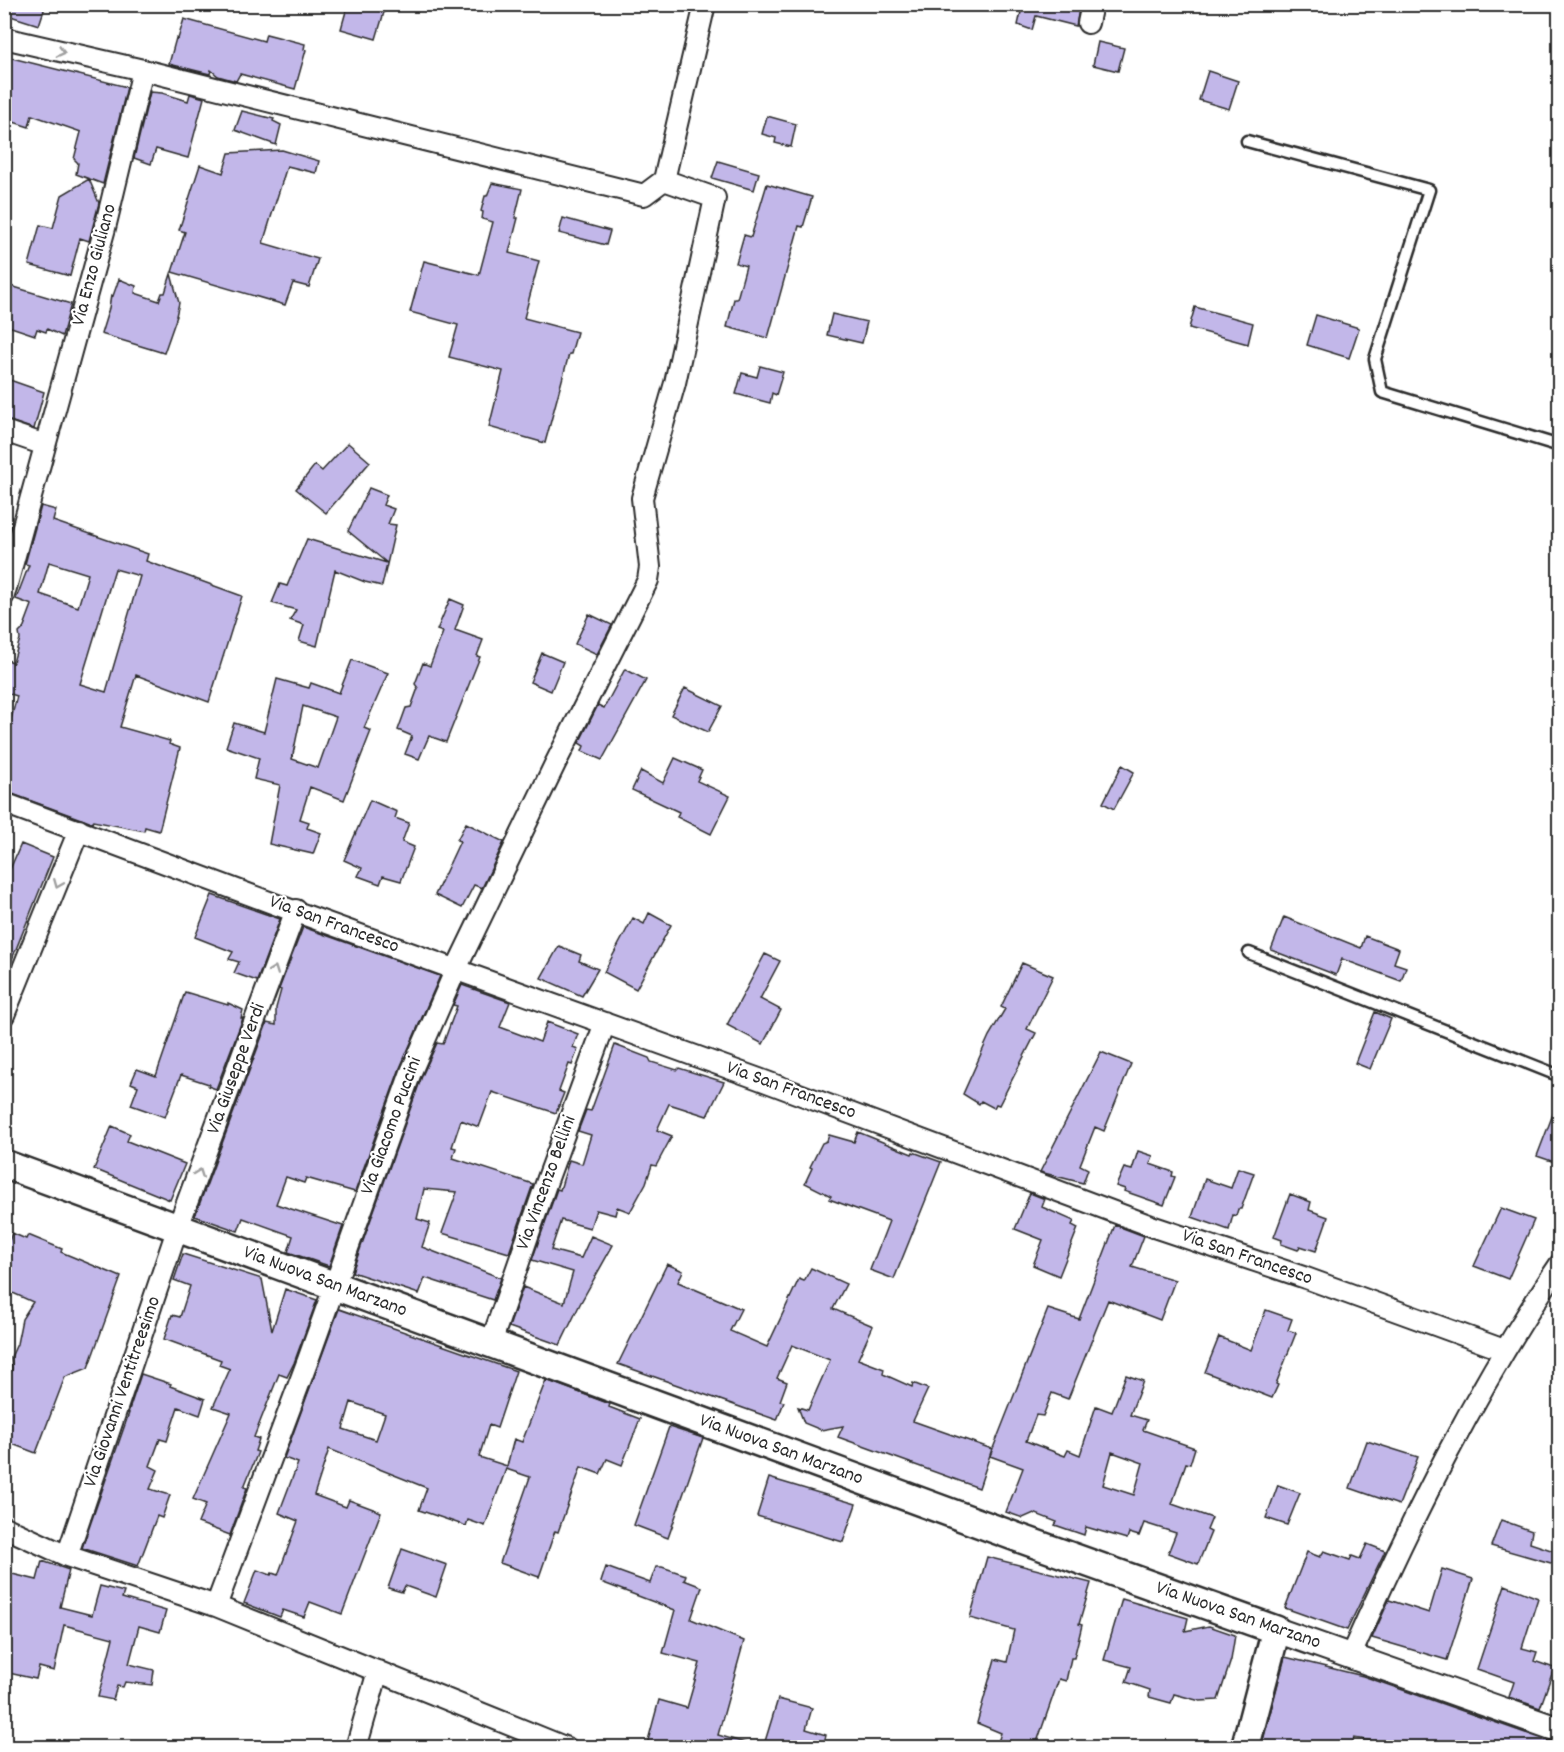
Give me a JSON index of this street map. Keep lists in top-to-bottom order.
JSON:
{
  "streets": {
    "main road": ["Via Nuova San Marzano"],
    "street": [
      "Via Enzo Giuliano",
      "Via San Francesco",
      "Via Giuseppe Verdi",
      "Via Giacomo Puccini",
      "Via Vincenzo Bellini",
      "Via Giovanni Ventitreesimo"
    ]
  },
  "crossings": [
    ["Via San Francesco", "Via Giuseppe Verdi"],
    ["Via San Francesco", "Via Giacomo Puccini"],
    ["Via San Francesco", "Via Vincenzo Bellini"],
    ["Via Giuseppe Verdi", "Via Nuova San Marzano"],
    ["Via Giuseppe Verdi", "Via Giovanni Ventitreesimo"],
    ["Via Giacomo Puccini", "Via Nuova San Marzano"],
    ["Via Vincenzo Bellini", "Via Nuova San Marzano"],
    ["Via Nuova San Marzano", "Via Giovanni Ventitreesimo"]
  ],
  "one_way": ["Via Giuseppe Verdi"]
}
